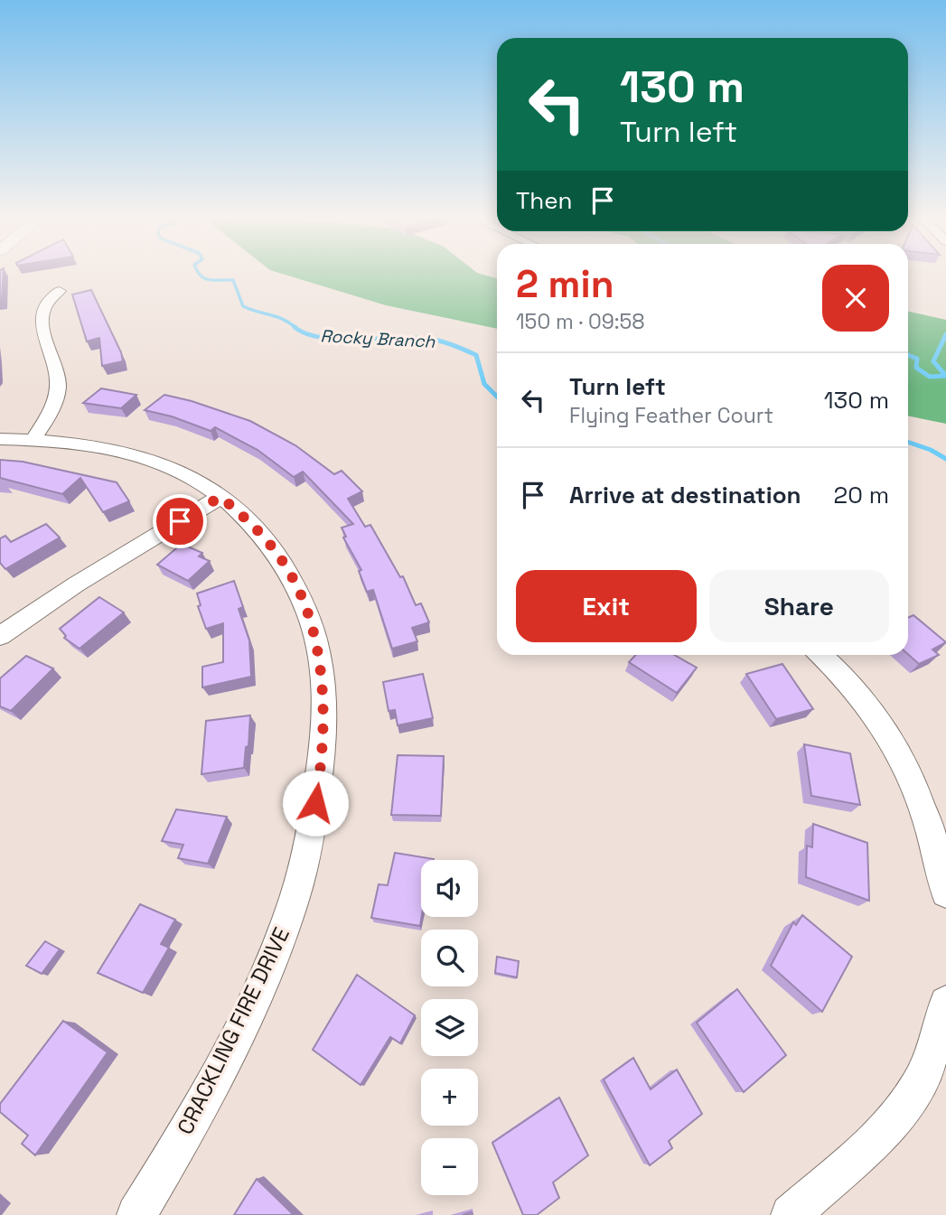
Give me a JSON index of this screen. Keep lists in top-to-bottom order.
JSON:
{
  "streets": {
    "street": ["CRACKLING FIRE DRIVE"]
  },
  "water": ["Rocky Branch"],
  "page": {
    "turn": ["130 m", "Turn left"],
    "then": "Then",
    "heading": ["2 min", "150 m · 09:58"],
    "list": [
      {
        "name": "Turn left",
        "note": "Flying Feather Court",
        "value": "130 m"
      },
      {
        "name": "Arrive at destination",
        "value": "20 m"
      }
    ],
    "buttons": ["Exit", "Share"],
    "map_buttons": ["+", "−"]
  }
}
